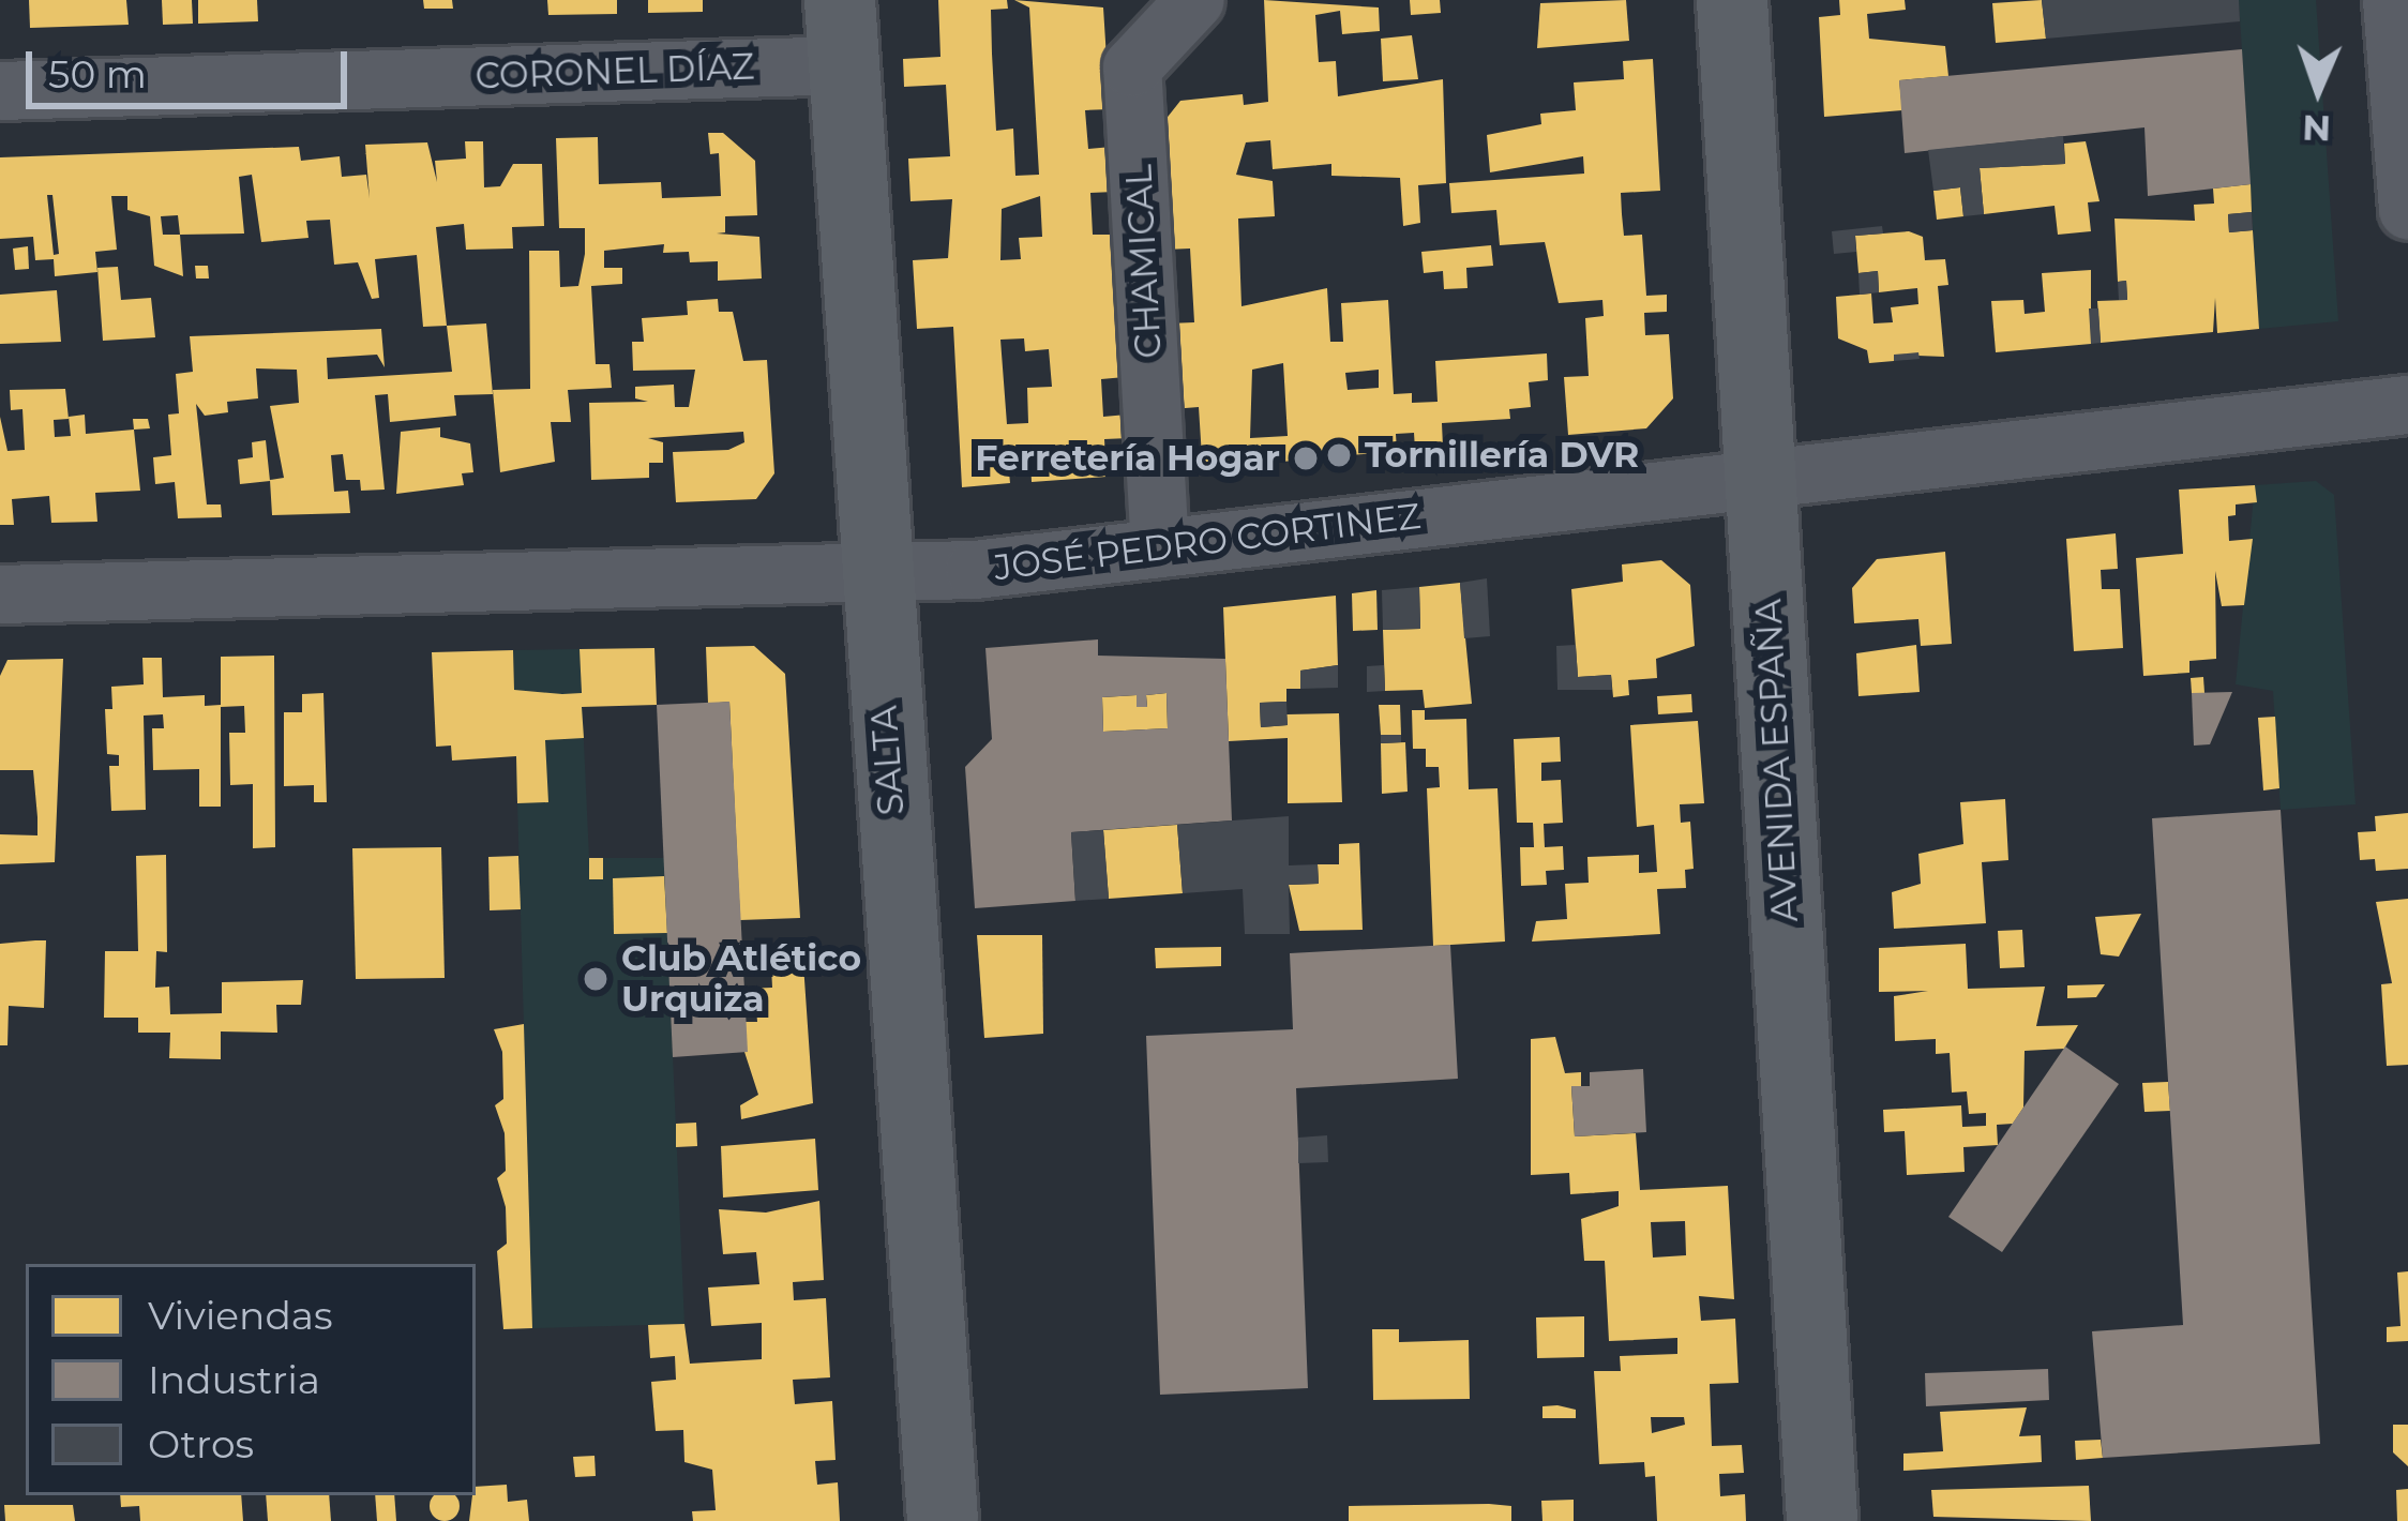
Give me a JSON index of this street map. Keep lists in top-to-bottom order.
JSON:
{
  "streets": {
    "main road": ["SALTA", "AVENIDA ESPAÑA"],
    "street": ["CORONEL DÍAZ", "CHAMICAL", "JOSÉ PEDRO CORTINEZ"]
  },
  "crossings": [
    ["CORONEL DÍAZ", "SALTA"],
    ["CHAMICAL", "JOSÉ PEDRO CORTINEZ"],
    ["JOSÉ PEDRO CORTINEZ", "SALTA"],
    ["JOSÉ PEDRO CORTINEZ", "AVENIDA ESPAÑA"]
  ],
  "places": ["Tornillería DVR", "Ferretería Hogar", "Club Atlético Urquiza"],
  "legend": ["Viviendas", "Industria", "Otros"],
  "scale_bar": "50 m",
  "north": "bottom"
}
